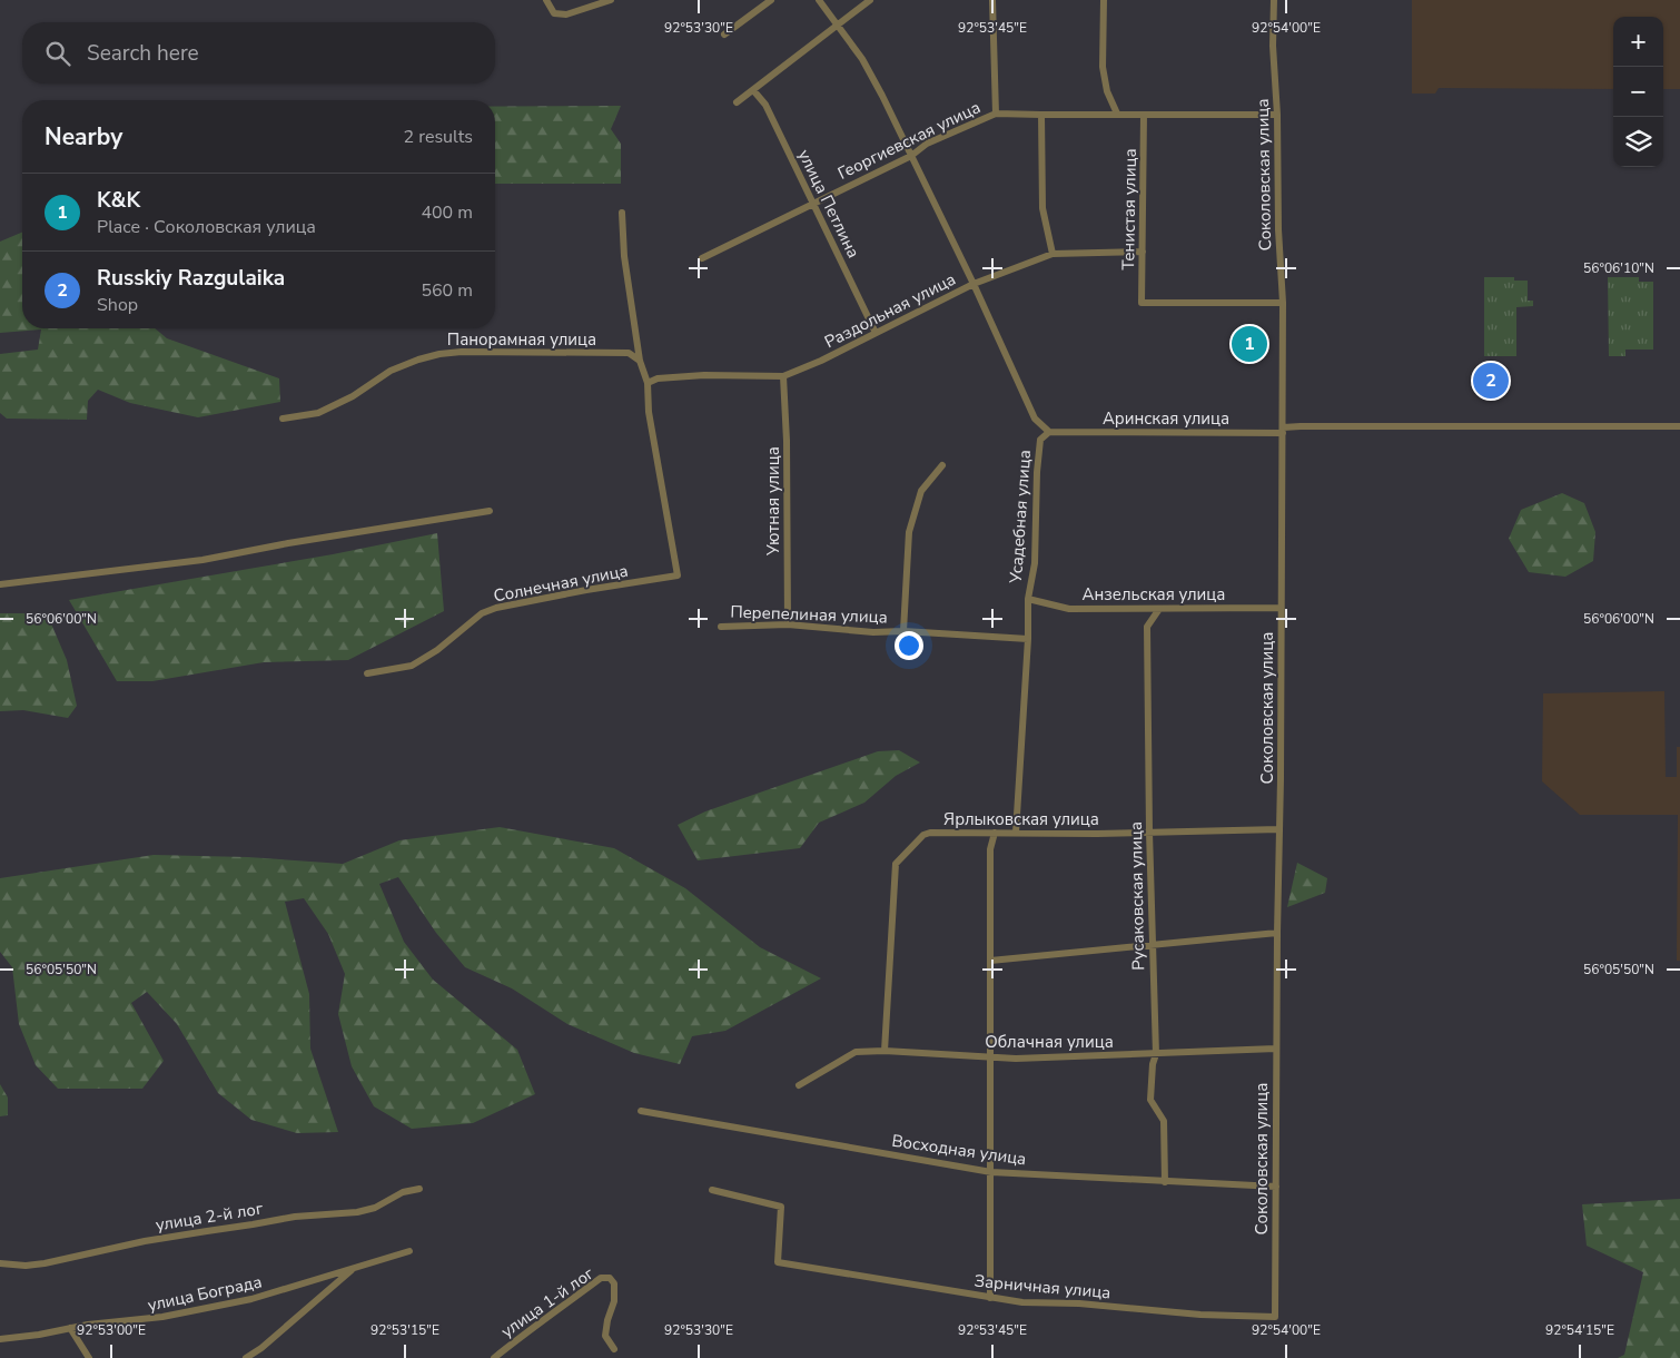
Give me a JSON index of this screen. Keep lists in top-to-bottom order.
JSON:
{
  "streets": {
    "street": [
      "Георгиевская улица",
      "Соколовская улица",
      "улица Петлина",
      "Тенистая улица",
      "Раздольная улица",
      "Панорамная улица",
      "Аринская улица",
      "Уютная улица",
      "Усадебная улица",
      "Солнечная улица",
      "Анзельская улица",
      "Перепелиная улица",
      "Ярлыковская улица",
      "Русаковская улица",
      "Облачная улица",
      "Восходная улица",
      "улица 2-й лог",
      "Зарничная улица",
      "улица Бограда",
      "улица 1-й лог"
    ]
  },
  "crossings": [
    ["Георгиевская улица", "Соколовская улица"],
    ["Георгиевская улица", "улица Петлина"],
    ["Георгиевская улица", "Тенистая улица"],
    ["Георгиевская улица", "Усадебная улица"],
    ["Соколовская улица", "Тенистая улица"],
    ["Соколовская улица", "Аринская улица"],
    ["Соколовская улица", "Анзельская улица"],
    ["Соколовская улица", "Ярлыковская улица"],
    ["Соколовская улица", "Облачная улица"],
    ["Соколовская улица", "Восходная улица"],
    ["Соколовская улица", "Зарничная улица"],
    ["улица Петлина", "Раздольная улица"],
    ["Тенистая улица", "Раздольная улица"],
    ["Раздольная улица", "Уютная улица"],
    ["Раздольная улица", "Усадебная улица"],
    ["Раздольная улица", "Солнечная улица"],
    ["Аринская улица", "Усадебная улица"],
    ["Уютная улица", "Перепелиная улица"],
    ["Усадебная улица", "Анзельская улица"],
    ["Усадебная улица", "Перепелиная улица"],
    ["Усадебная улица", "Ярлыковская улица"],
    ["Анзельская улица", "Русаковская улица"],
    ["Ярлыковская улица", "Русаковская улица"],
    ["Ярлыковская улица", "Облачная улица"],
    ["Русаковская улица", "Облачная улица"],
    ["Русаковская улица", "Восходная улица"]
  ],
  "page": {
    "map_buttons": ["+", "−"],
    "search": "Search here",
    "heading": ["Nearby", "2 results"],
    "list": [
      {
        "mark": "1",
        "name": "K&K",
        "note": "Place · Соколовская улица",
        "value": "400 m"
      },
      {
        "mark": "2",
        "name": "Russkiy Razgulaika",
        "note": "Shop",
        "value": "560 m"
      }
    ],
    "pins": ["1", "2"]
  },
  "coordinates": [
    "92°53'30\"E",
    "92°53'45\"E",
    "92°54'00\"E",
    "56°06'10\"N",
    "56°06'00\"N",
    "56°05'50\"N",
    "92°53'00\"E",
    "92°53'15\"E",
    "92°54'15\"E"
  ]
}
